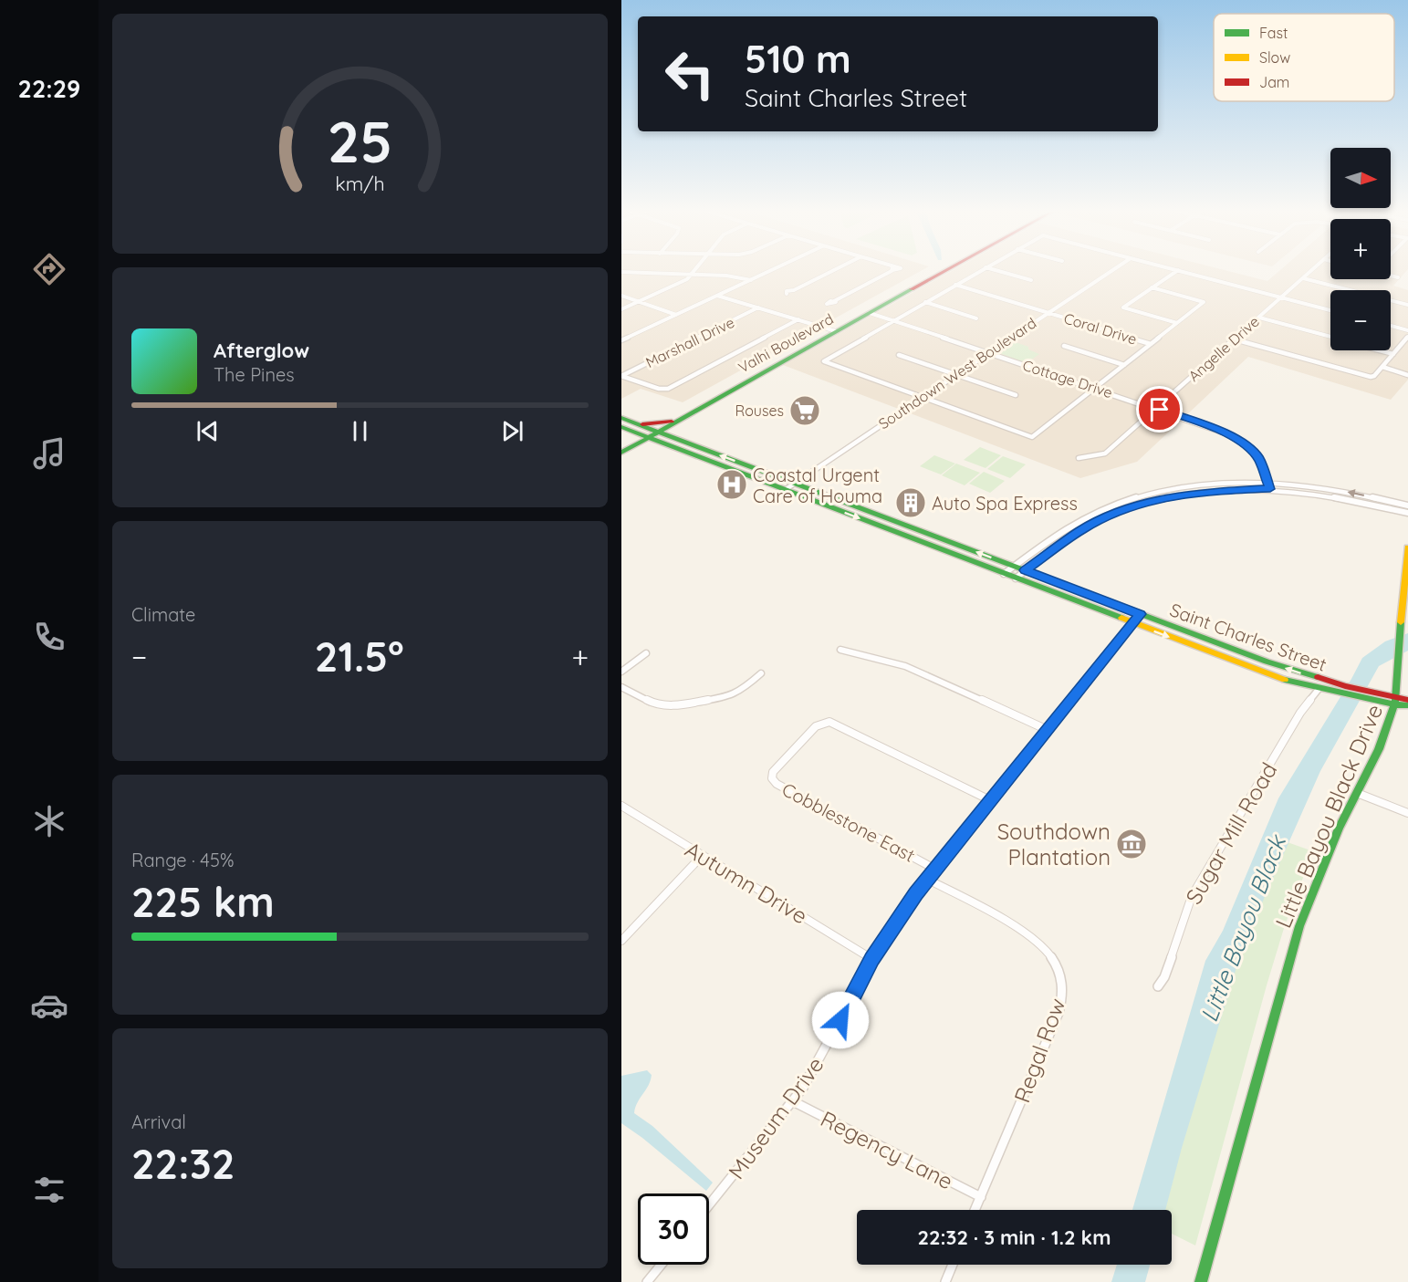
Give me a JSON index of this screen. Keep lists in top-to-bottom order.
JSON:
{
  "streets": {
    "street": [
      "Coral Drive",
      "Marshall Drive",
      "Valhi Boulevard",
      "Angelle Drive",
      "Southdown West Boulevard",
      "Cottage Drive",
      "Saint Charles Street",
      "Little Bayou Black Drive",
      "Cobblestone East",
      "Sugar Mill Road",
      "Autumn Drive",
      "Regal Row",
      "Museum Drive",
      "Regency Lane"
    ]
  },
  "crossings": [
    ["Coral Drive", "Southdown West Boulevard"],
    ["Valhi Boulevard", "Cottage Drive"],
    ["Valhi Boulevard", "Saint Charles Street"],
    ["Angelle Drive", "Cottage Drive"],
    ["Southdown West Boulevard", "Cottage Drive"],
    ["Southdown West Boulevard", "Saint Charles Street"],
    ["Saint Charles Street", "Little Bayou Black Drive"],
    ["Saint Charles Street", "Sugar Mill Road"],
    ["Saint Charles Street", "Museum Drive"],
    ["Cobblestone East", "Museum Drive"],
    ["Autumn Drive", "Museum Drive"],
    ["Regal Row", "Museum Drive"],
    ["Regal Row", "Regency Lane"],
    ["Museum Drive", "Regency Lane"]
  ],
  "water": ["Little Bayou Black"],
  "places": {
    "supermarket": ["Rouses"],
    "hospital": ["Coastal Urgent Care of Houma"],
    "building": ["Auto Spa Express"],
    "museum": ["Southdown Plantation"]
  },
  "legend": ["Fast", "Slow", "Jam"],
  "north": "right",
  "page": {
    "tabs": "22:29",
    "turn": ["510 m", "Saint Charles Street"],
    "map_buttons": ["+", "−"],
    "song": ["Afterglow", "The Pines"],
    "tile": [
      "Climate",
      ["Range · 45%", "225 km"],
      ["Arrival", "22:32"]
    ],
    "heat": ["−", "21.5°", "+"],
    "limit": "30",
    "trip": "22:32 · 3 min · 1.2 km",
    "gauge": ["25", "km/h"]
  }
}
